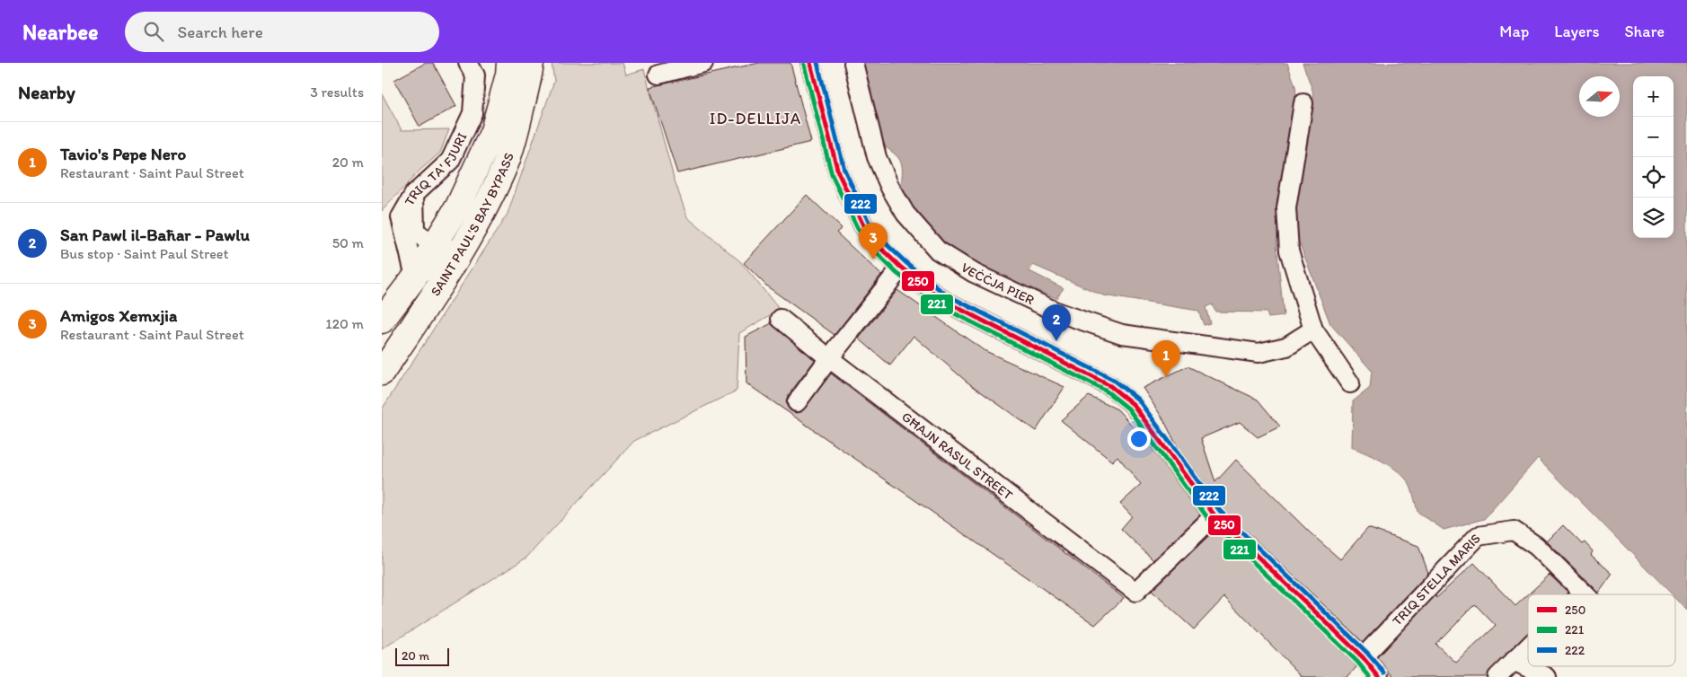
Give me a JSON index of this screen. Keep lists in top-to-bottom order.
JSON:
{
  "streets": {
    "highway": ["SAINT PAUL'S BAY BYPASS"],
    "street": [
      "TRIQ TA' FJURI",
      "VEĊĊJA PIER",
      "GĦAJN RASUL STREET",
      "TRIQ STELLA MARIS"
    ]
  },
  "crossings": [
    ["TRIQ TA' FJURI", "SAINT PAUL'S BAY BYPASS"]
  ],
  "districts": ["ID-DELLIJA"],
  "lines": ["transit line 250", "transit line 222", "transit line 221"],
  "legend": ["250", "221", "222"],
  "scale_bar": "20 m",
  "north": "right",
  "page": {
    "header": "Nearbee",
    "search": "Search here",
    "nav": ["Map", "Layers", "Share"],
    "heading": ["Nearby", "3 results"],
    "map_buttons": ["+", "−"],
    "list": [
      {
        "mark": "1",
        "name": "Tavio's Pepe Nero",
        "note": "Restaurant · Saint Paul Street",
        "value": "20 m"
      },
      {
        "mark": "2",
        "name": "San Pawl il-Baħar - Pawlu",
        "note": "Bus stop · Saint Paul Street",
        "value": "50 m"
      },
      {
        "mark": "3",
        "name": "Amigos Xemxjia",
        "note": "Restaurant · Saint Paul Street",
        "value": "120 m"
      }
    ],
    "pins": ["3", "2", "1"],
    "scale": "20 m"
  }
}
